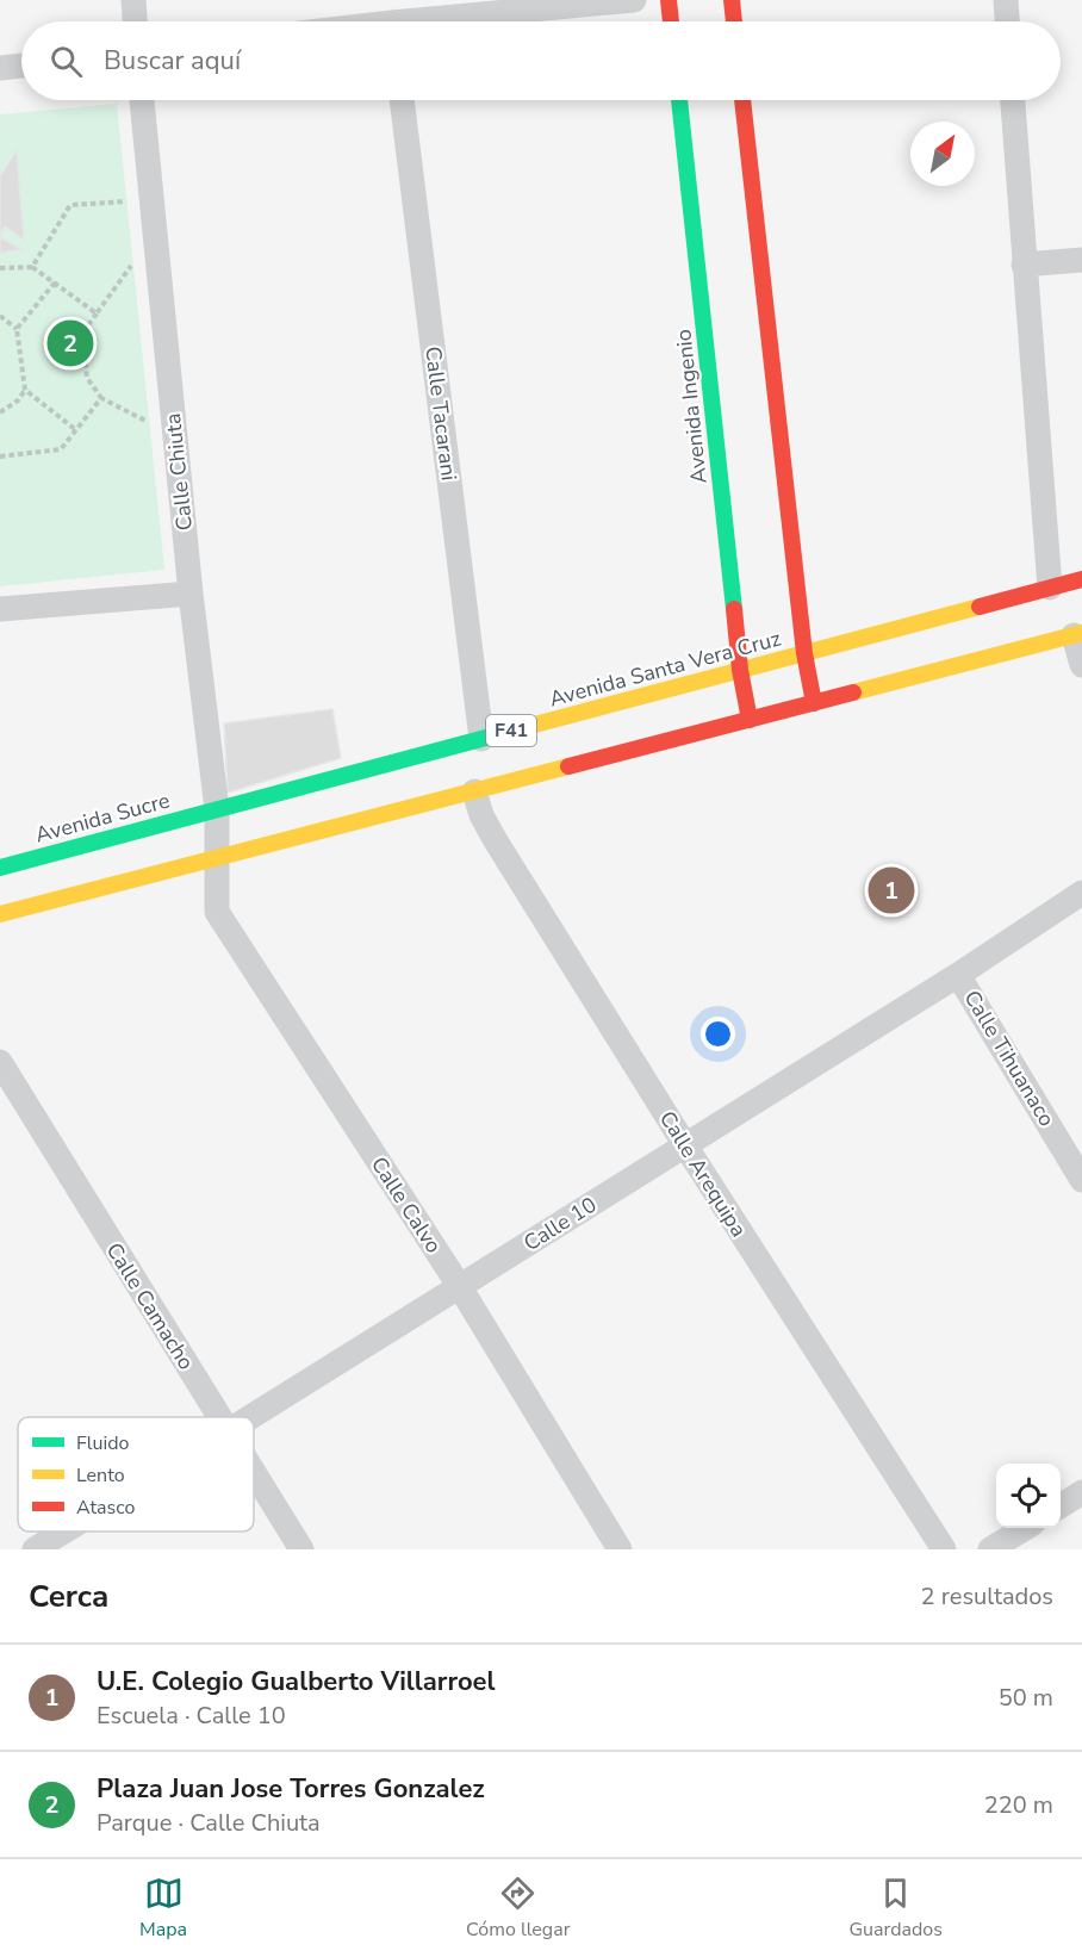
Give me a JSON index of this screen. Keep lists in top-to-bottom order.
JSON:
{
  "streets": {
    "main road": [
      "Avenida Ingenio",
      "Avenida Santa Vera Cruz",
      "F41",
      "Avenida Sucre"
    ],
    "street": [
      "Calle Tacarani",
      "Calle Chiuta",
      "Calle Tihuanaco",
      "Calle Arequipa",
      "Calle Calvo",
      "Calle 10",
      "Calle Camacho"
    ]
  },
  "crossings": [
    ["Avenida Ingenio", "Avenida Santa Vera Cruz"],
    ["Avenida Ingenio", "F41"],
    ["Calle Tacarani", "Avenida Santa Vera Cruz"],
    ["Calle Chiuta", "Avenida Santa Vera Cruz"],
    ["Calle Chiuta", "F41"],
    ["Calle Chiuta", "Avenida Sucre"],
    ["Calle Chiuta", "Calle Calvo"],
    ["Avenida Santa Vera Cruz", "Avenida Sucre"],
    ["F41", "Calle Arequipa"],
    ["F41", "Calle Calvo"],
    ["Calle Tihuanaco", "Calle 10"],
    ["Calle Arequipa", "Calle 10"],
    ["Calle Calvo", "Calle 10"]
  ],
  "legend": ["Fluido", "Lento", "Atasco"],
  "north": "top right",
  "page": {
    "search": "Buscar aquí",
    "pins": ["2", "1"],
    "heading": ["Cerca", "2 resultados"],
    "list": [
      {
        "mark": "1",
        "name": "U.E. Colegio Gualberto Villarroel",
        "note": "Escuela · Calle 10",
        "value": "50 m"
      },
      {
        "mark": "2",
        "name": "Plaza Juan Jose Torres Gonzalez",
        "note": "Parque · Calle Chiuta",
        "value": "220 m"
      }
    ],
    "nav": ["Mapa", "Cómo llegar", "Guardados"]
  }
}
